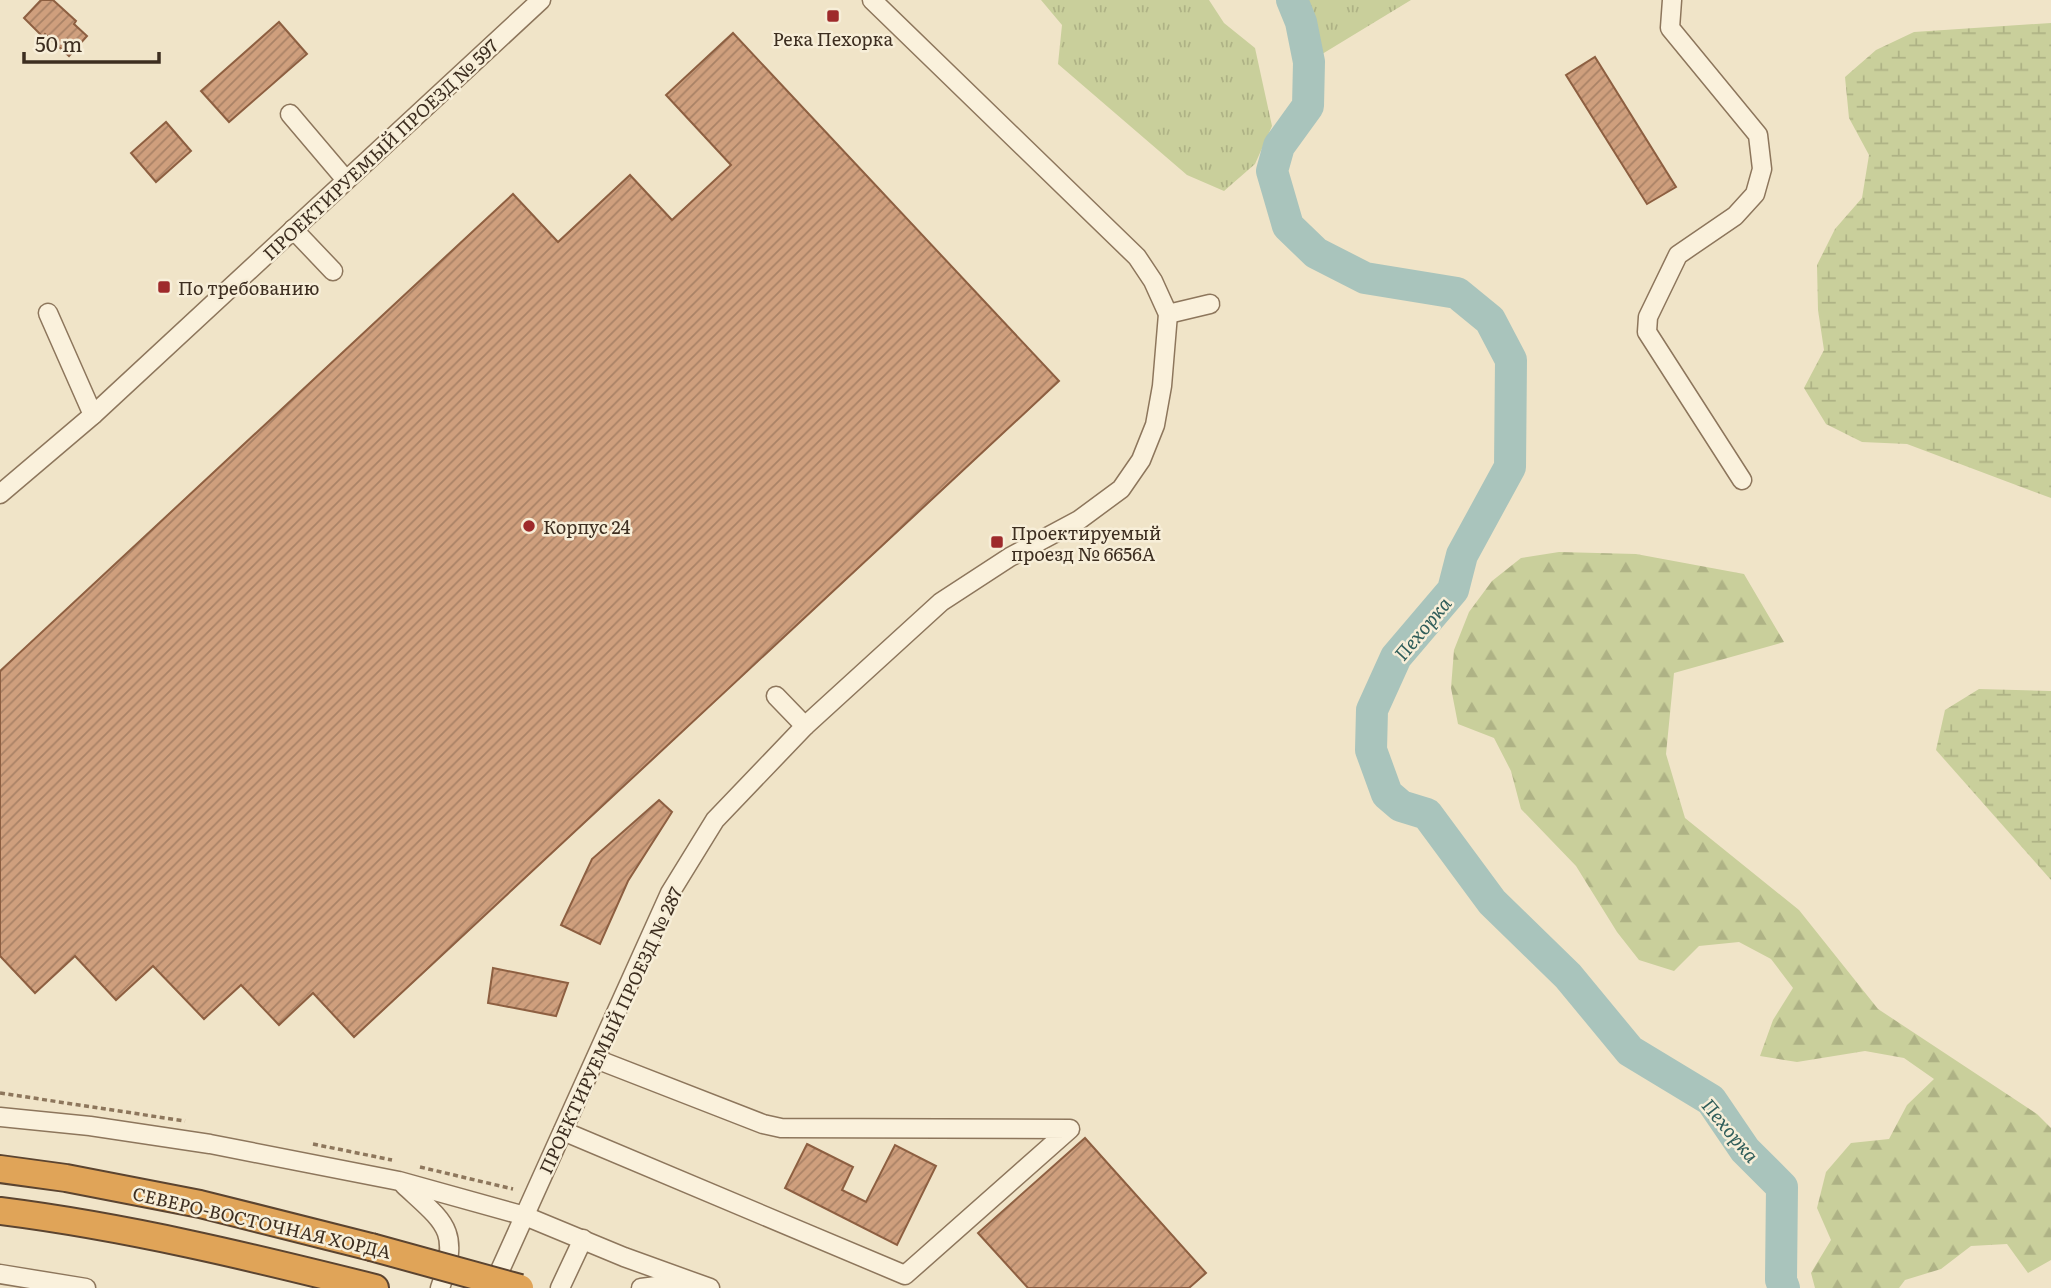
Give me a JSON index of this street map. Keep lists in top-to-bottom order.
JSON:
{
  "streets": {
    "highway": ["СЕВЕРО-ВОСТОЧНАЯ ХОРДА"],
    "street": ["ПРОЕКТИРУЕМЫЙ ПРОЕЗД № 597", "ПРОЕКТИРУЕМЫЙ ПРОЕЗД № 287"]
  },
  "water": ["Пехорка"],
  "places": {
    "transit": ["Река Пехорка", "По требованию", "Проектируемый проезд № 6656А"],
    "other": ["Корпус 24"]
  },
  "scale_bar": "50 m"
}
